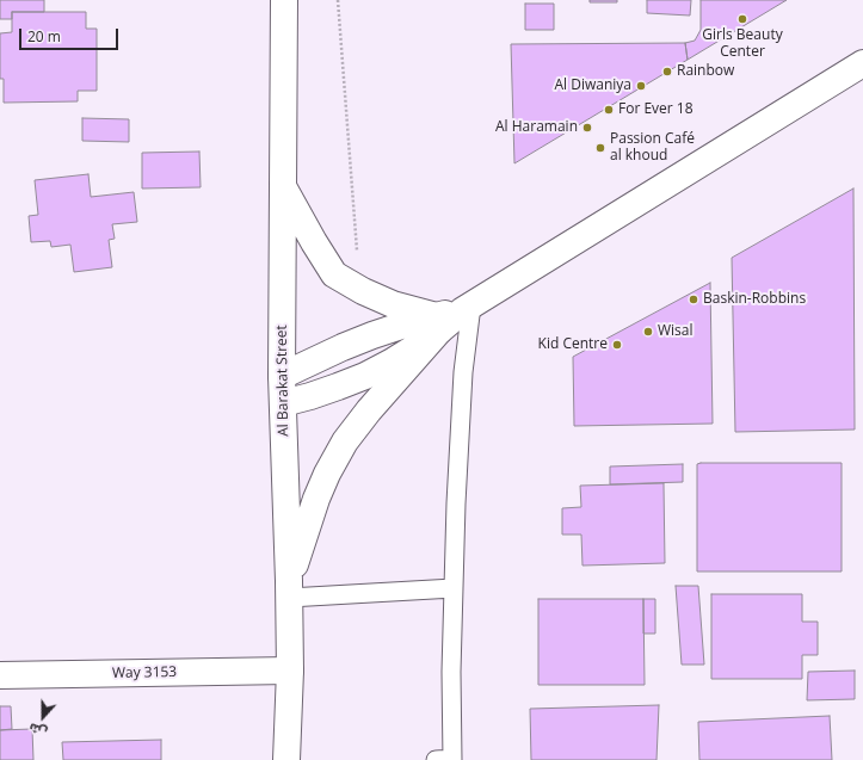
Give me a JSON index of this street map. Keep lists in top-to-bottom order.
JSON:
{
  "streets": {
    "street": ["Al Barakat Street", "Way 3153"]
  },
  "crossings": [
    ["Al Barakat Street", "Way 3153"]
  ],
  "places": [
    "Girls Beauty Center",
    "Rainbow",
    "Al Diwaniya",
    "For Ever 18",
    "Al Haramain",
    "Passion Café al khoud",
    "Baskin-Robbins",
    "Wisal",
    "Kid Centre"
  ],
  "scale_bar": "20 m",
  "north": "bottom"
}
